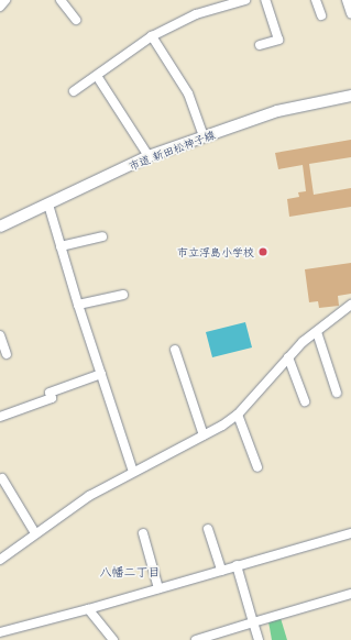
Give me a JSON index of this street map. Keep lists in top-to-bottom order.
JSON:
{
  "streets": {
    "street": ["市道 新田松神子線"]
  },
  "districts": ["八幡二丁目"],
  "places": ["市立浮島小学校"]
}
